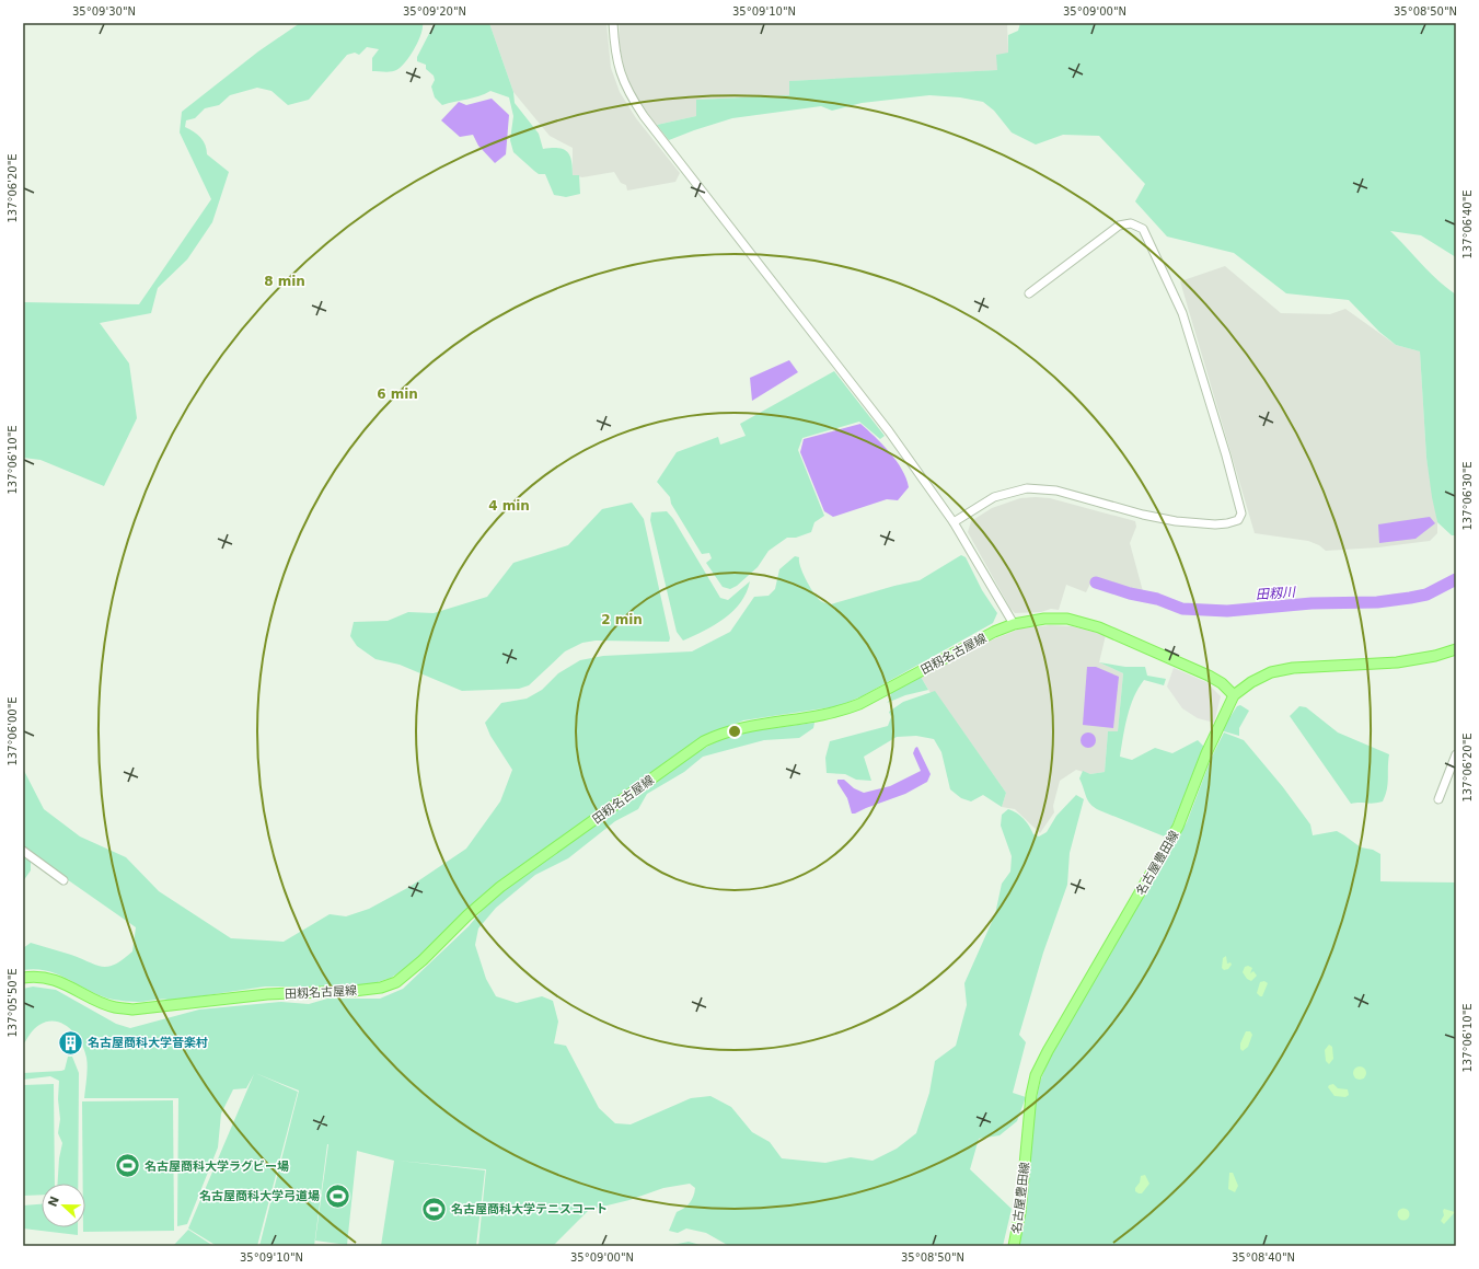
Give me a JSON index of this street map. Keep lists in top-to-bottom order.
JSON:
{
  "streets": {
    "main road": ["田籾名古屋線", "名古屋豊田線"]
  },
  "crossings": [
    ["田籾名古屋線", "名古屋豊田線"]
  ],
  "water": ["田籾川"],
  "places": {
    "building": ["名古屋商科大学音楽村"],
    "sports": ["名古屋商科大学ラグビー場", "名古屋商科大学弓道場", "名古屋商科大学テニスコート"]
  },
  "north": "left",
  "coordinates": [
    "35°09'30\"N",
    "35°09'20\"N",
    "35°09'10\"N",
    "35°09'00\"N",
    "35°08'50\"N",
    "137°06'20\"E",
    "137°06'40\"E",
    "137°06'10\"E",
    "137°06'30\"E",
    "137°06'00\"E",
    "137°05'50\"E",
    "35°08'40\"N"
  ],
  "rings": [
    "8 min",
    "6 min",
    "4 min",
    "2 min"
  ]
}
